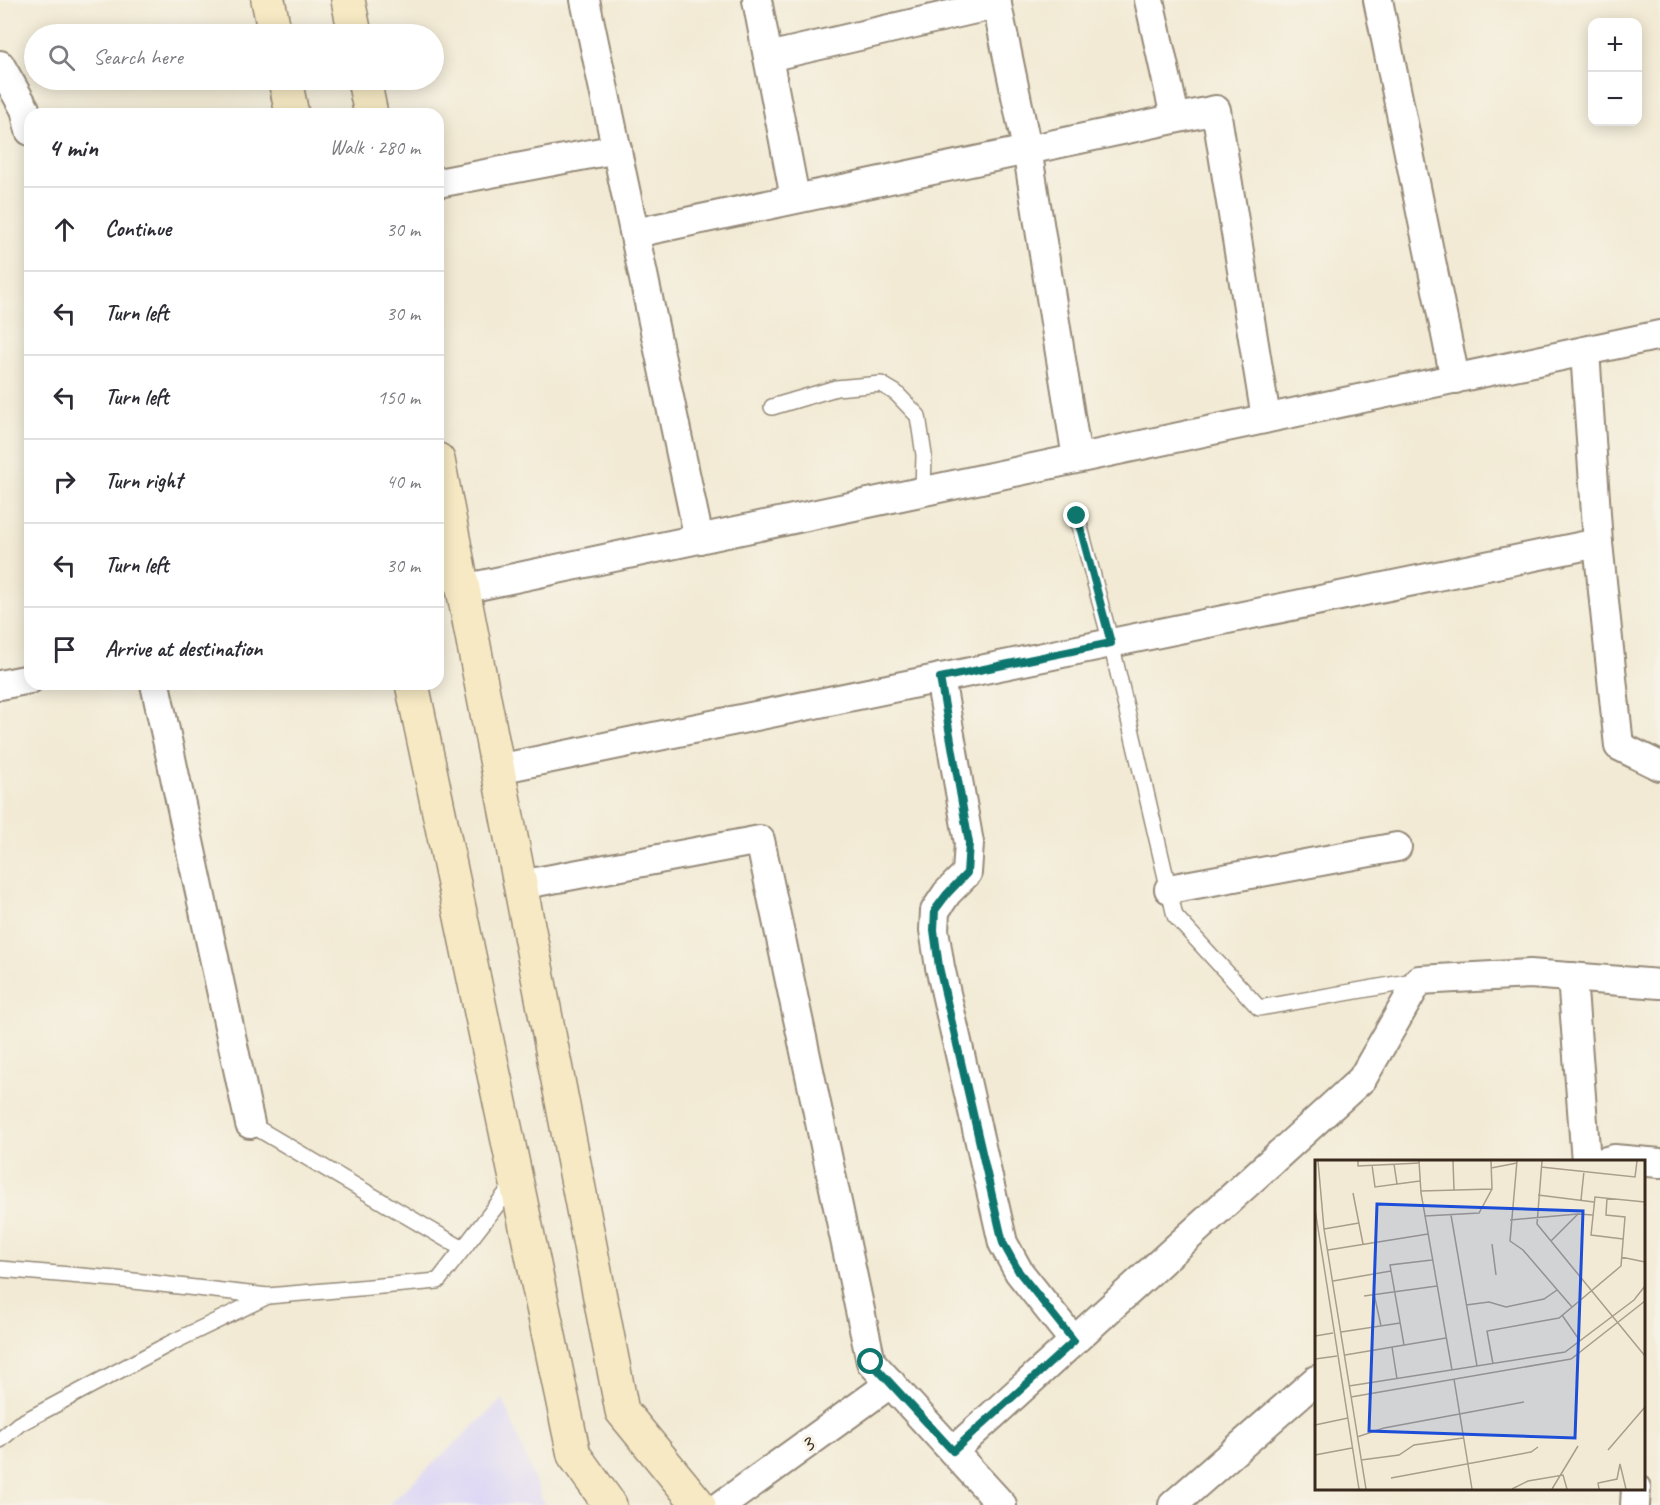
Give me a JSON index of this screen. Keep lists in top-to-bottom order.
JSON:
{
  "streets": {
    "street": ["3"]
  },
  "page": {
    "map_buttons": ["+", "−"],
    "search": "Search here",
    "heading": ["4 min", "Walk · 280 m"],
    "list": [
      ["Continue", "30 m"],
      ["Turn left", "30 m"],
      ["Turn left", "150 m"],
      ["Turn right", "40 m"],
      ["Turn left", "30 m"],
      "Arrive at destination"
    ]
  }
}
